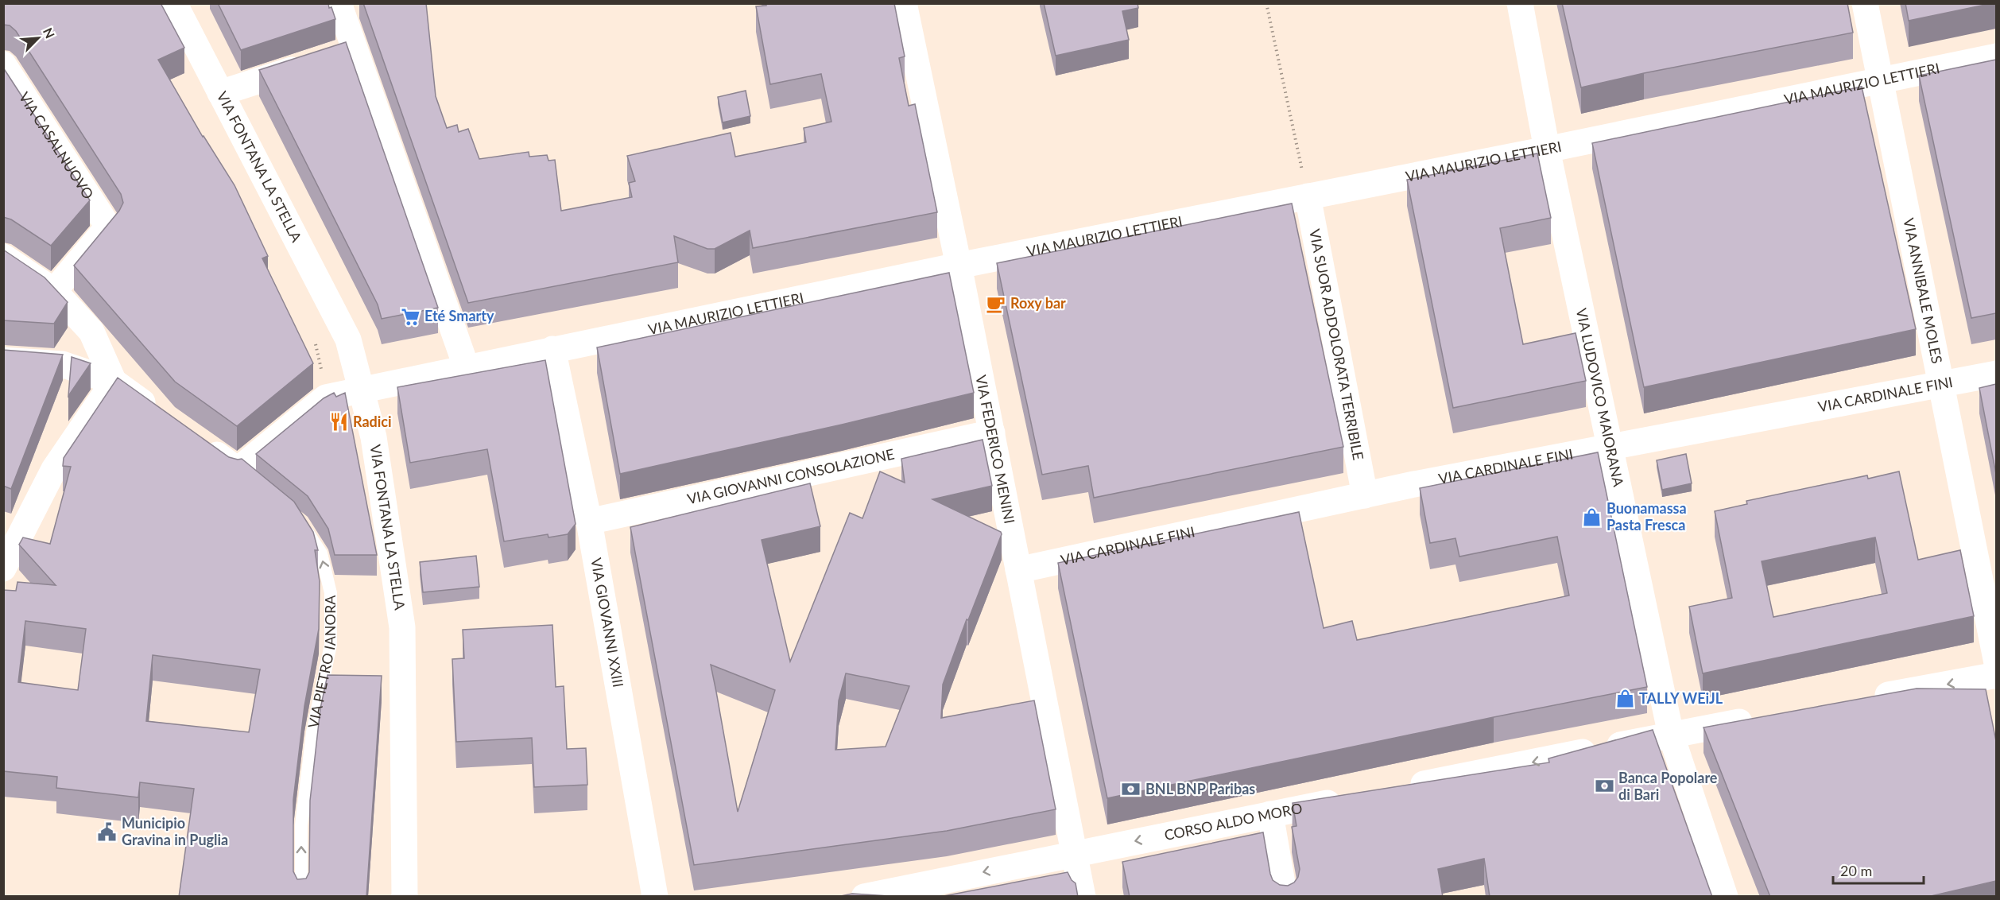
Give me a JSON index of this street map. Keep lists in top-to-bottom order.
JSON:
{
  "streets": {
    "street": [
      "VIA MAURIZIO LETTIERI",
      "VIA CASALNUOVO",
      "VIA FONTANA LA STELLA",
      "VIA ANNIBALE MOLES",
      "VIA SUOR ADDOLORATA TERRIBILE",
      "VIA CARDINALE FINI",
      "VIA LUDOVICO MAIORANA",
      "VIA FEDERICO MENINI",
      "VIA GIOVANNI CONSOLAZIONE",
      "VIA GIOVANNI XXIII",
      "CORSO ALDO MORO"
    ],
    "lane": ["VIA PIETRO IANORA"]
  },
  "crossings": [
    ["VIA MAURIZIO LETTIERI", "VIA ANNIBALE MOLES"],
    ["VIA MAURIZIO LETTIERI", "VIA SUOR ADDOLORATA TERRIBILE"],
    ["VIA MAURIZIO LETTIERI", "VIA LUDOVICO MAIORANA"],
    ["VIA MAURIZIO LETTIERI", "VIA FEDERICO MENINI"],
    ["VIA MAURIZIO LETTIERI", "VIA GIOVANNI XXIII"],
    ["VIA ANNIBALE MOLES", "VIA CARDINALE FINI"],
    ["VIA SUOR ADDOLORATA TERRIBILE", "VIA CARDINALE FINI"],
    ["VIA CARDINALE FINI", "VIA LUDOVICO MAIORANA"],
    ["VIA CARDINALE FINI", "VIA FEDERICO MENINI"],
    ["VIA FEDERICO MENINI", "VIA GIOVANNI CONSOLAZIONE"],
    ["VIA FEDERICO MENINI", "CORSO ALDO MORO"],
    ["VIA GIOVANNI CONSOLAZIONE", "VIA GIOVANNI XXIII"]
  ],
  "one_way": ["VIA PIETRO IANORA", "CORSO ALDO MORO"],
  "places": {
    "cafe": ["Roxy bar"],
    "supermarket": ["Eté Smarty"],
    "restaurant": ["Radici"],
    "shop": ["Buonamassa Pasta Fresca", "TALLY WEiJL"],
    "bank": ["Banca Popolare di Bari", "BNL BNP Paribas"],
    "public building": ["Municipio Gravina in Puglia"]
  },
  "scale_bar": "20 m",
  "north": "top right"
}
